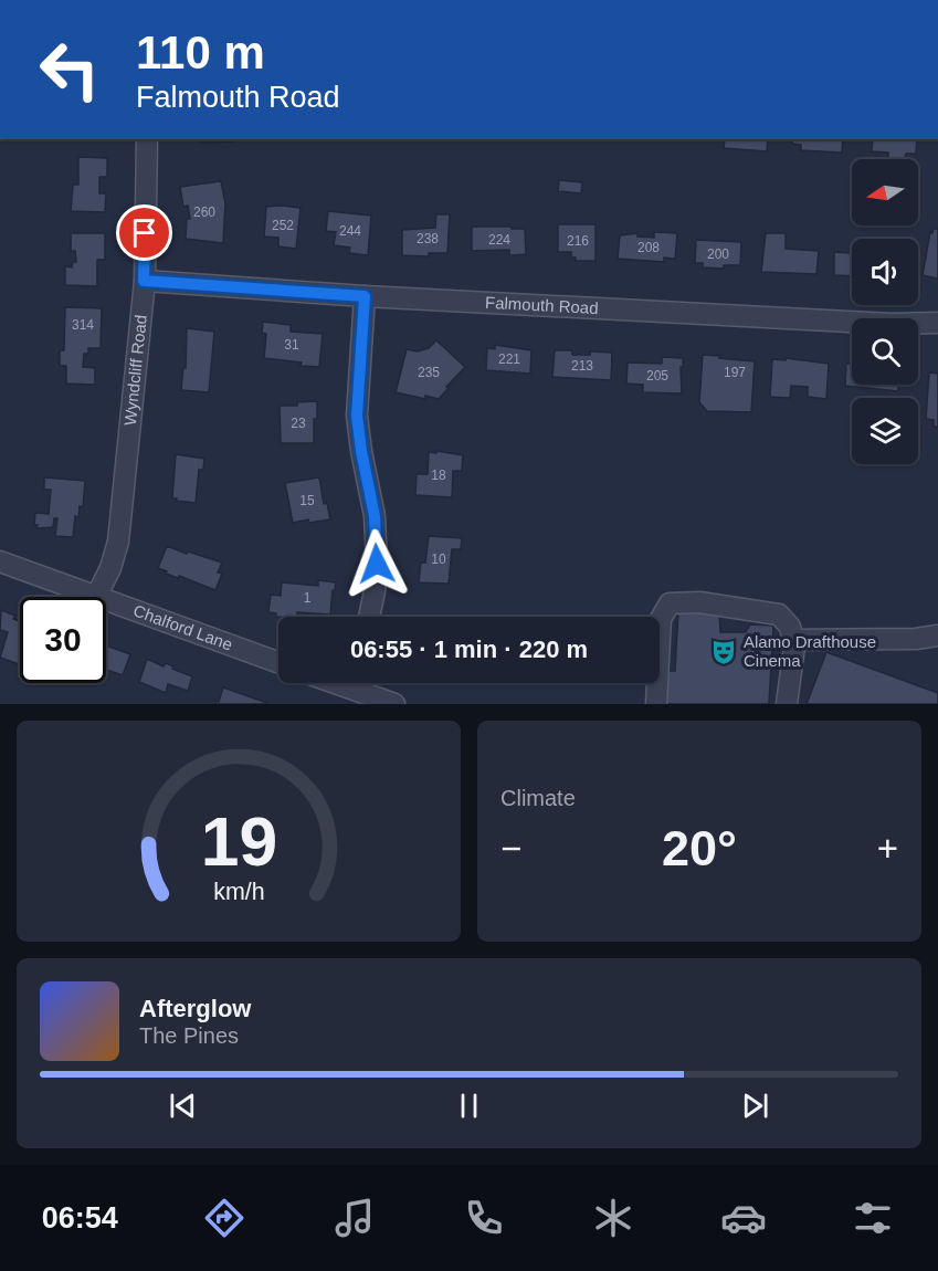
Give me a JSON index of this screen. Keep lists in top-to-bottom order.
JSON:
{
  "streets": {
    "street": ["Falmouth Road", "Wyndcliff Road", "Chalford Lane"]
  },
  "crossings": [
    ["Falmouth Road", "Wyndcliff Road"],
    ["Wyndcliff Road", "Chalford Lane"]
  ],
  "places": {
    "theatre": ["Alamo Drafthouse Cinema"]
  },
  "house_numbers": [
    "260",
    "252",
    "244",
    "238",
    "224",
    "216",
    "208",
    "200",
    "314",
    "31",
    "221",
    "213",
    "235",
    "197",
    "205",
    "23",
    "18",
    "15",
    "10",
    "1"
  ],
  "north": "left",
  "page": {
    "turn": ["110 m", "Falmouth Road"],
    "limit": "30",
    "trip": "06:55 · 1 min · 220 m",
    "tile": "Climate",
    "heat": ["−", "20°", "+"],
    "song": ["Afterglow", "The Pines"],
    "tabs": "06:54",
    "gauge": ["19", "km/h"]
  }
}
